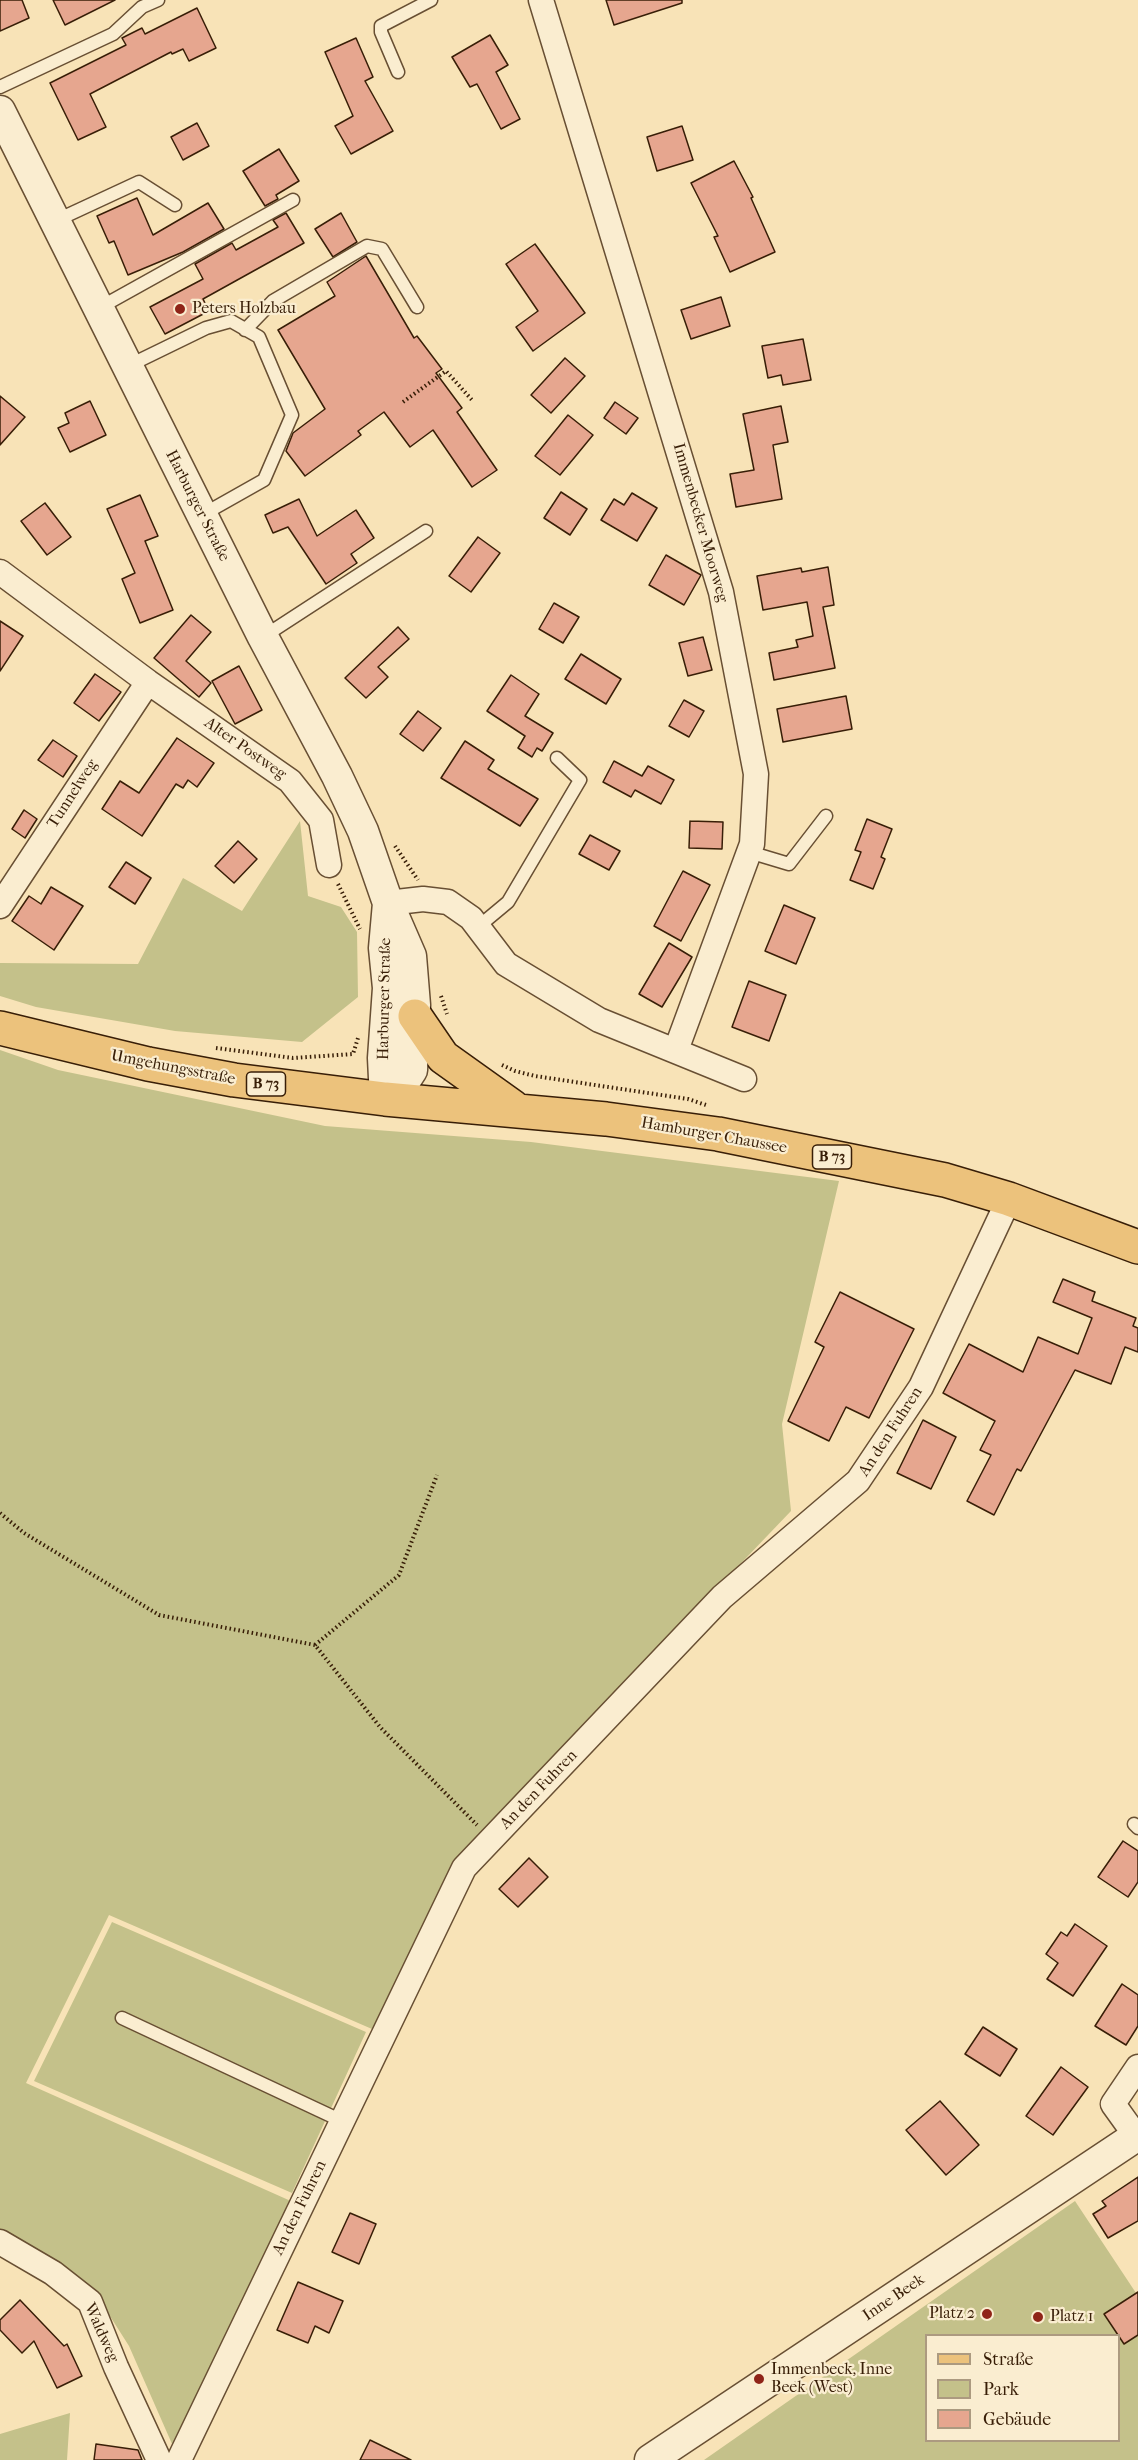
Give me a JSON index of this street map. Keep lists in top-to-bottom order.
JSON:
{
  "streets": {
    "main road": ["Umgehungsstraße", "B 73", "Hamburger Chaussee"],
    "street": [
      "Harburger Straße",
      "Immenbecker Moorweg",
      "Alter Postweg",
      "Tunnelweg",
      "An den Fuhren",
      "Inne Beek",
      "Waldweg"
    ]
  },
  "crossings": [
    ["Harburger Straße", "Umgehungsstraße"],
    ["Harburger Straße", "Hamburger Chaussee"],
    ["Alter Postweg", "Tunnelweg"],
    ["Umgehungsstraße", "Hamburger Chaussee"],
    ["Hamburger Chaussee", "An den Fuhren"]
  ],
  "places": [
    "Peters Holzbau",
    "Platz 2",
    "Platz 1",
    "Immenbeck, Inne Beek (West)"
  ],
  "legend": ["Straße", "Park", "Gebäude"]
}
